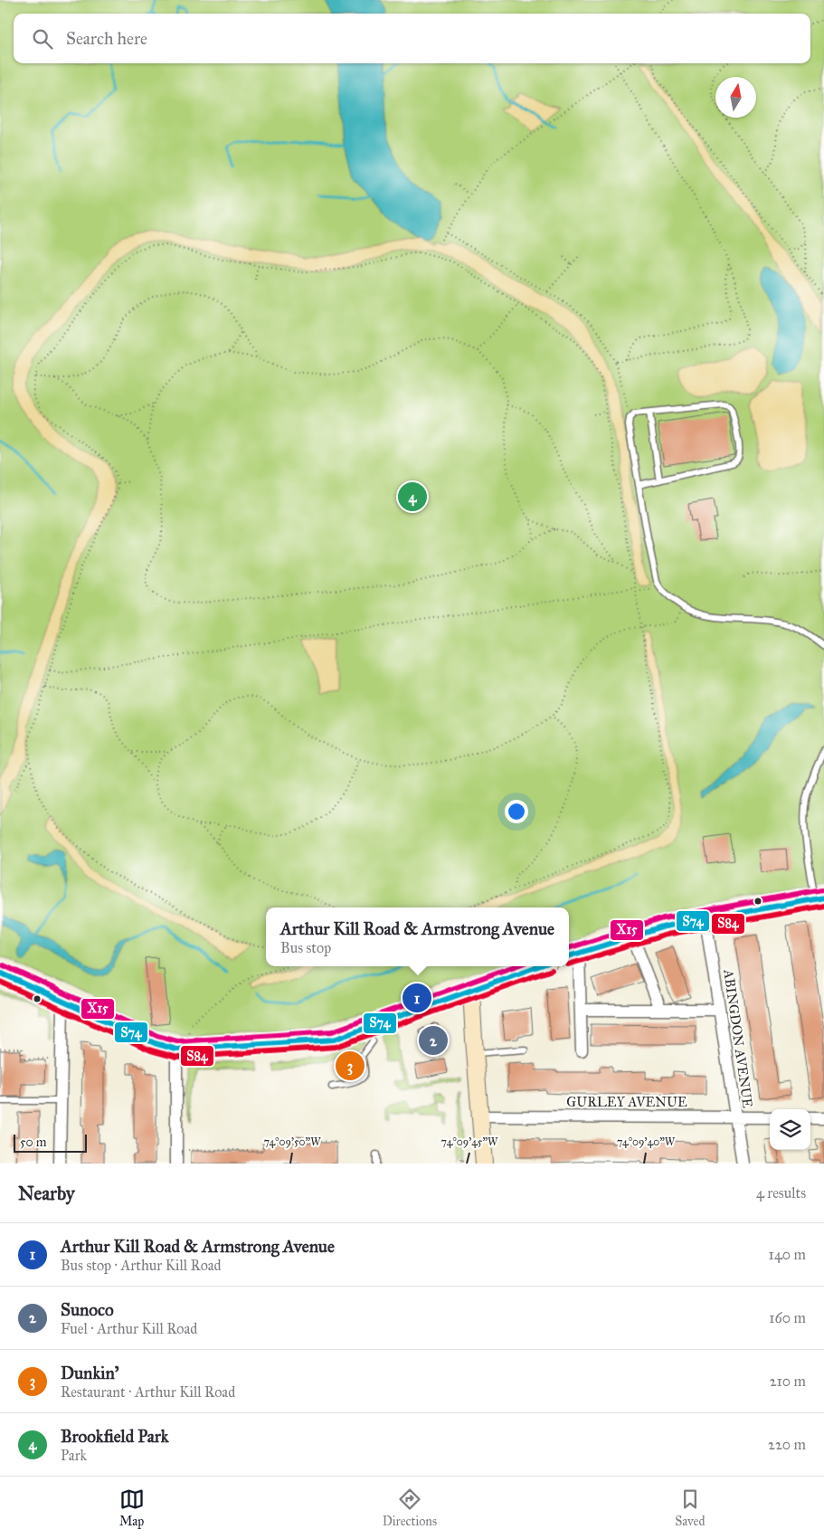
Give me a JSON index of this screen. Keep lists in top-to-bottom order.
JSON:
{
  "streets": {
    "street": ["ABINGDON AVENUE", "GURLEY AVENUE"]
  },
  "crossings": [
    ["ABINGDON AVENUE", "GURLEY AVENUE"]
  ],
  "lines": ["transit line X15", "transit line S74", "transit line S84"],
  "scale_bar": "50 m",
  "north": "top",
  "page": {
    "search": "Search here",
    "pins": [
      "4",
      "1",
      "2",
      "3"
    ],
    "popup": ["Arthur Kill Road & Armstrong Avenue", "Bus stop"],
    "scale": "50 m",
    "heading": ["Nearby", "4 results"],
    "list": [
      {
        "mark": "1",
        "name": "Arthur Kill Road & Armstrong Avenue",
        "note": "Bus stop · Arthur Kill Road",
        "value": "140 m"
      },
      {
        "mark": "2",
        "name": "Sunoco",
        "note": "Fuel · Arthur Kill Road",
        "value": "160 m"
      },
      {
        "mark": "3",
        "name": "Dunkin'",
        "note": "Restaurant · Arthur Kill Road",
        "value": "210 m"
      },
      {
        "mark": "4",
        "name": "Brookfield Park",
        "note": "Park",
        "value": "220 m"
      }
    ],
    "nav": ["Map", "Directions", "Saved"]
  },
  "coordinates": ["74°09'50\"W", "74°09'45\"W", "74°09'40\"W"]
}
